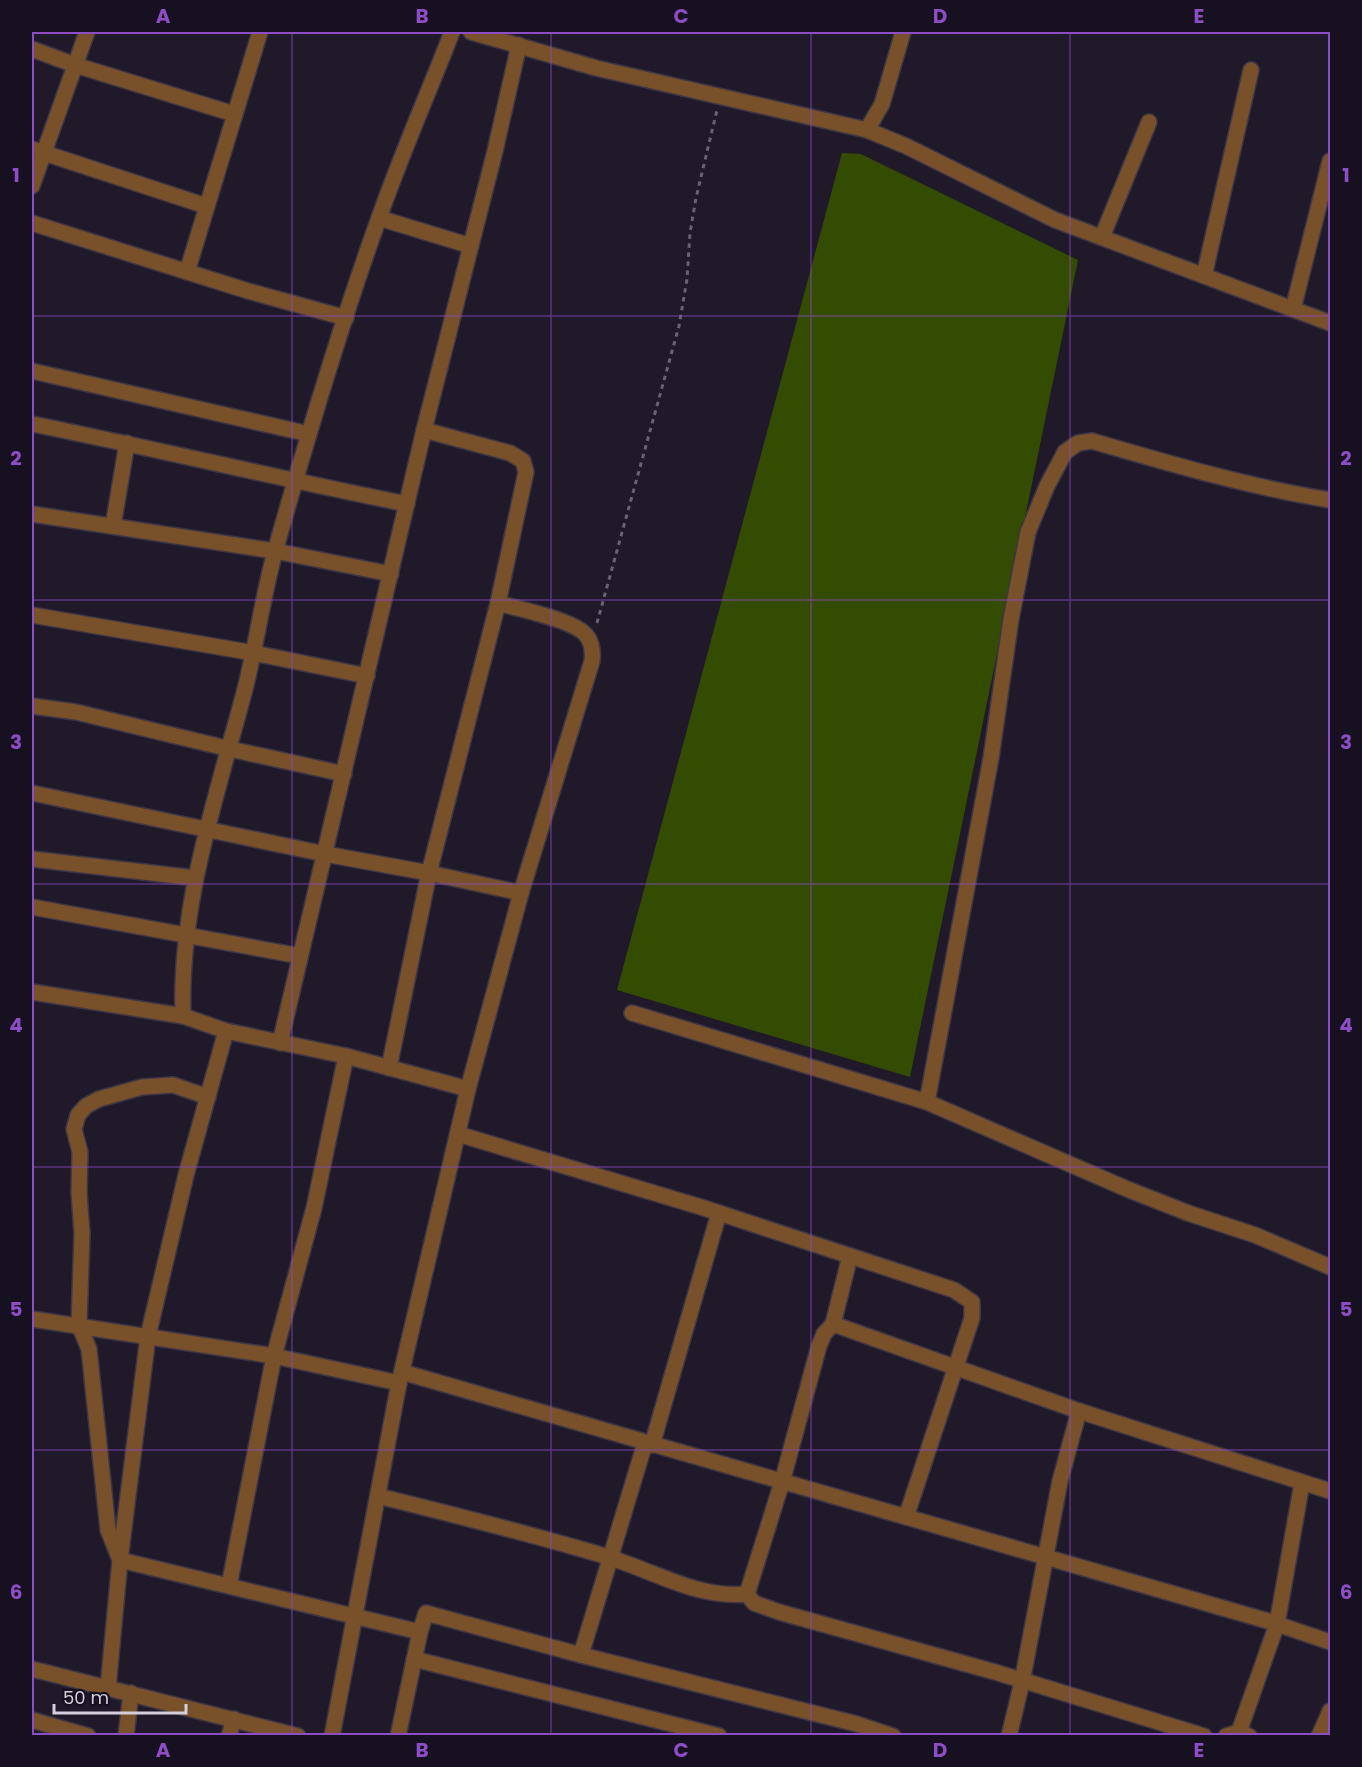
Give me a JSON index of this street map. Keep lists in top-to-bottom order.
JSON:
{
  "scale_bar": "50 m",
  "grid": {
    "columns": [
      "A",
      "B",
      "C",
      "D",
      "E"
    ],
    "rows": [
      "1",
      "2",
      "3",
      "4",
      "5",
      "6"
    ]
  }
}
